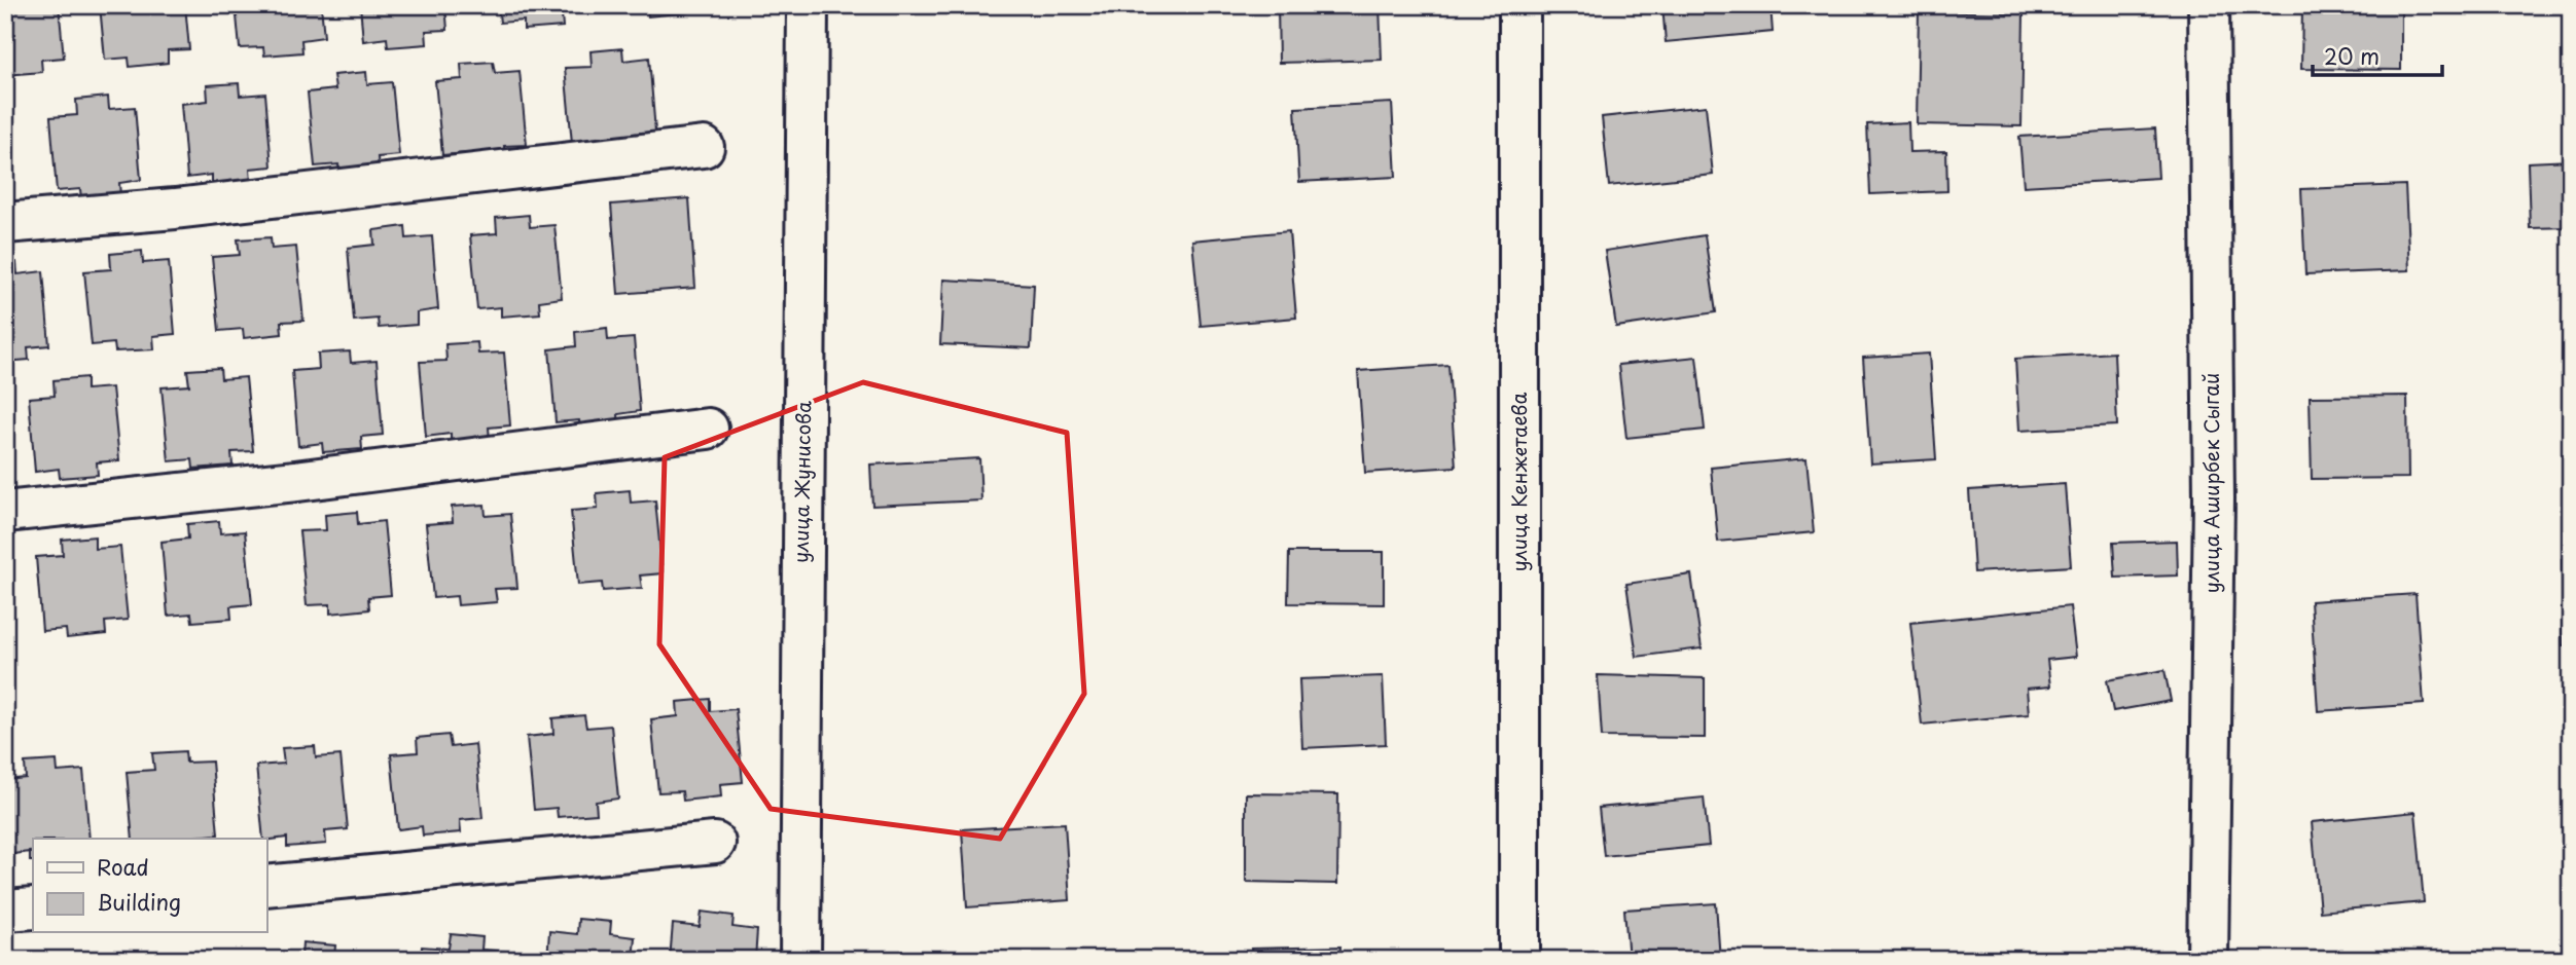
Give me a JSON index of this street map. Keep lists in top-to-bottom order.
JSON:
{
  "streets": {
    "street": ["улица Жунисова", "улица Кенжетаева", "улица Аширбек Сыгай"]
  },
  "legend": ["Road", "Building"],
  "scale_bar": "20 m"
}
